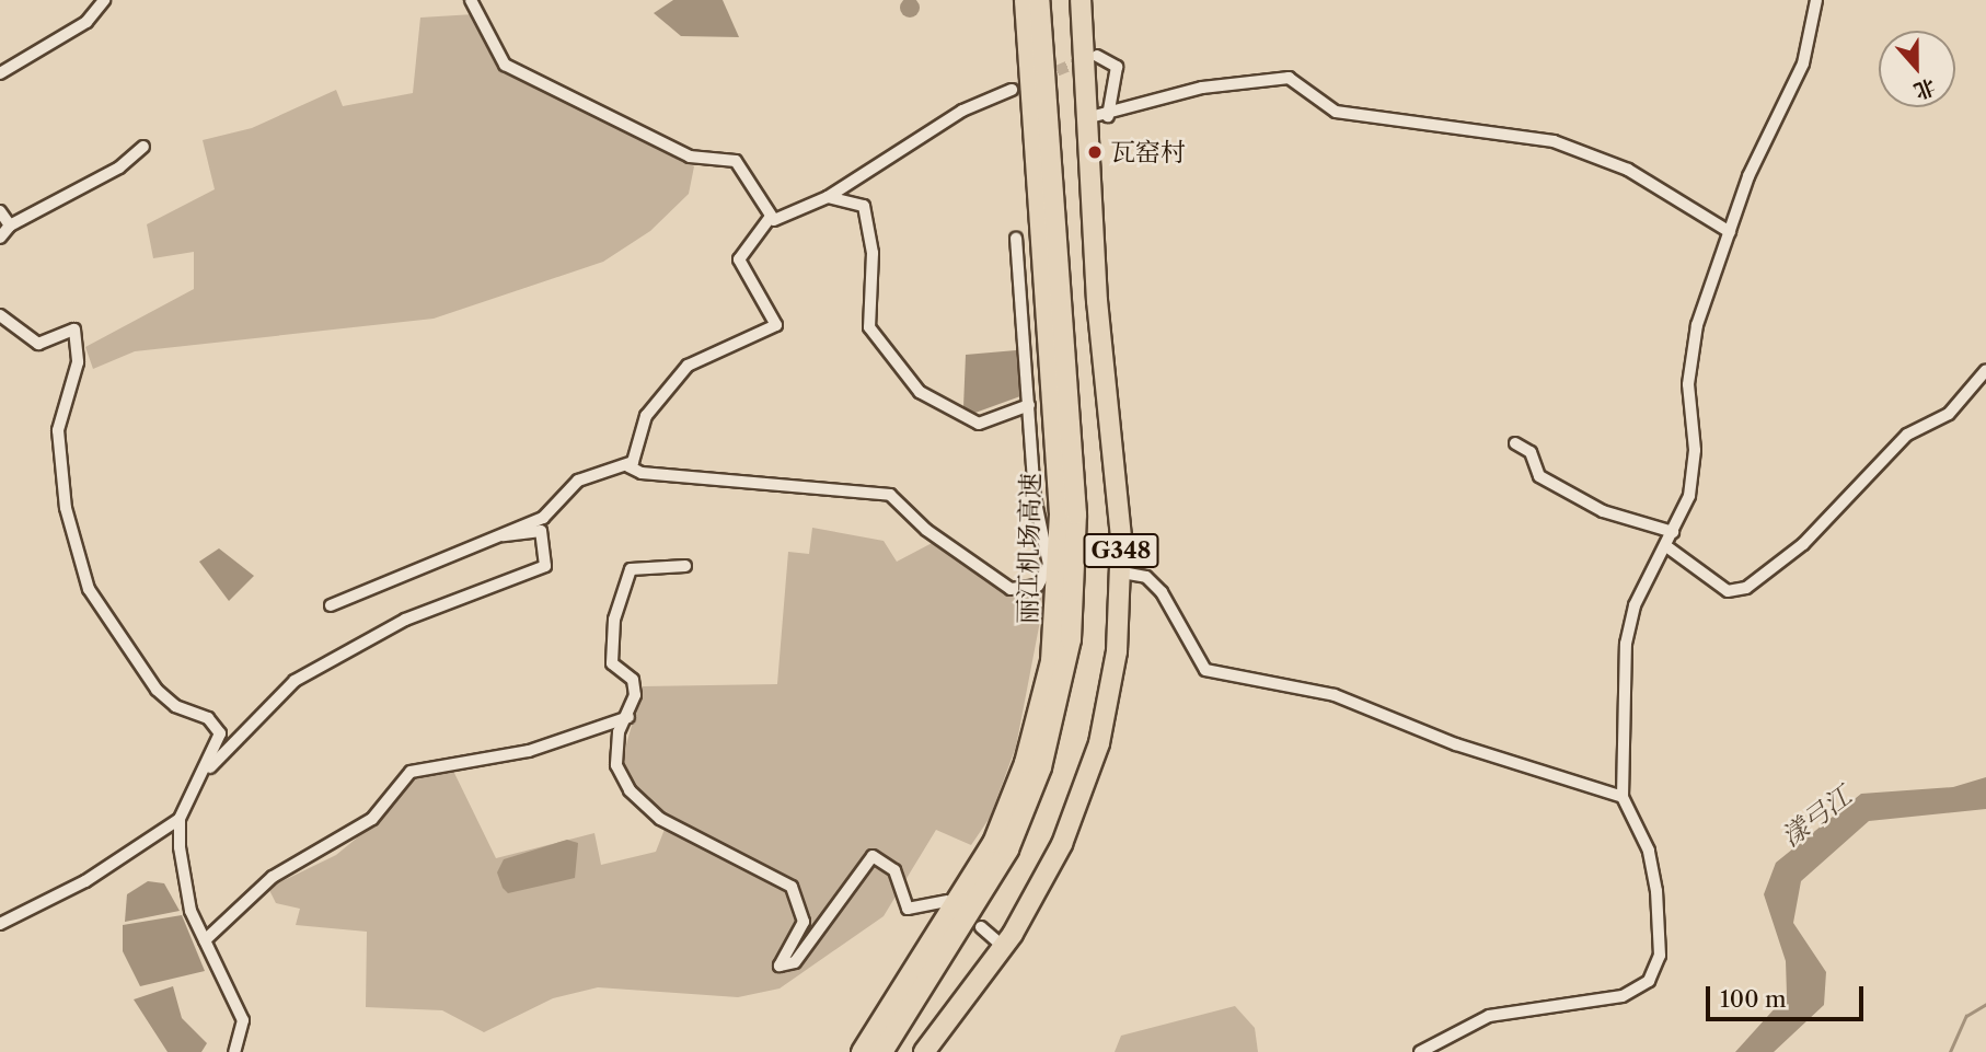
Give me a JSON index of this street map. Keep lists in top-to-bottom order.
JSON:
{
  "streets": {
    "highway": ["丽江机场高速", "G348"]
  },
  "water": ["漾弓江"],
  "places": ["瓦窑村"],
  "scale_bar": "100 m",
  "north": "bottom"
}
